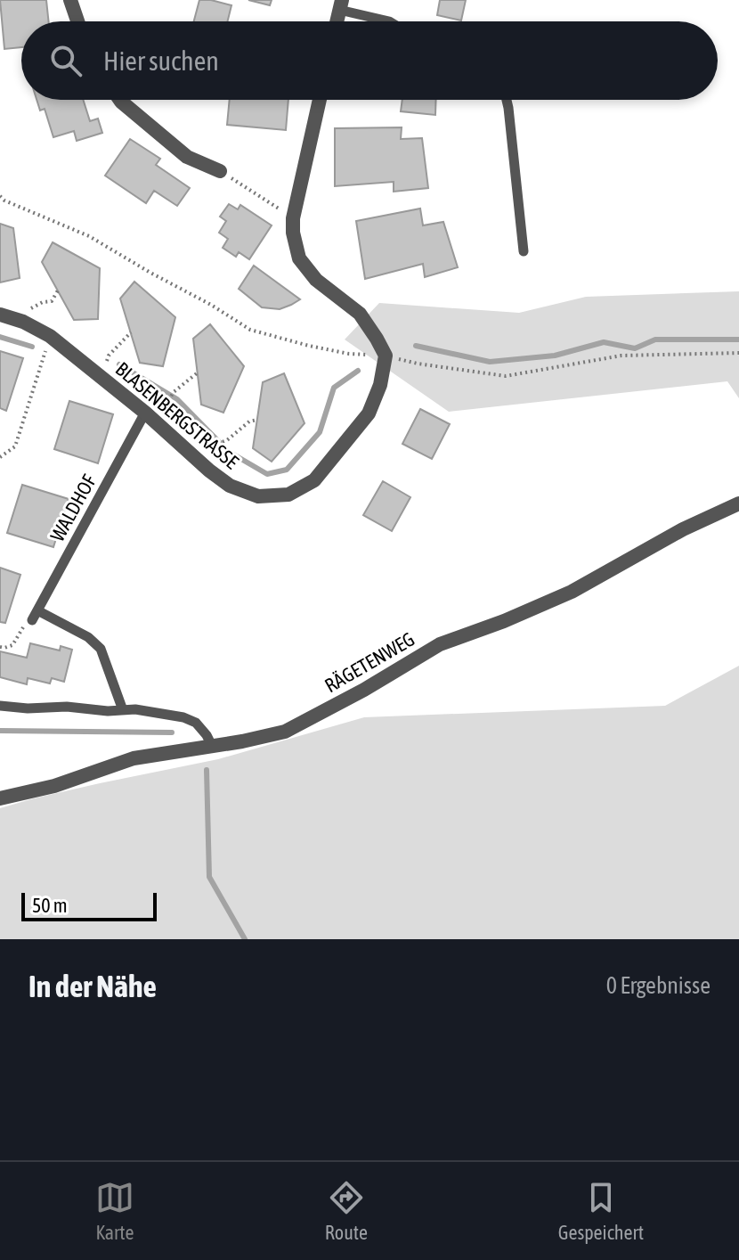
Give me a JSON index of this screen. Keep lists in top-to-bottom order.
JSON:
{
  "streets": {
    "street": ["BLASENBERGSTRASSE", "RÄGETENWEG"],
    "lane": ["WALDHOF"]
  },
  "crossings": [
    ["BLASENBERGSTRASSE", "WALDHOF"]
  ],
  "scale_bar": "50 m",
  "page": {
    "search": "Hier suchen",
    "scale": "50 m",
    "heading": ["In der Nähe", "0 Ergebnisse"],
    "nav": ["Karte", "Route", "Gespeichert"]
  }
}
